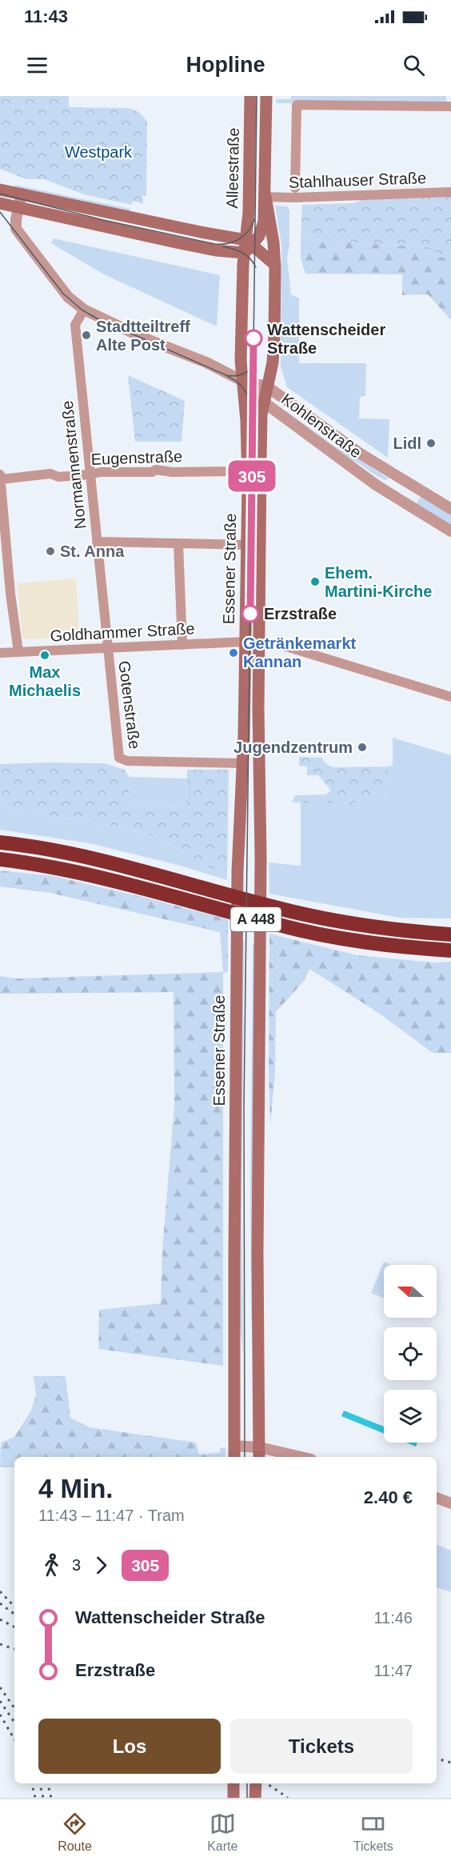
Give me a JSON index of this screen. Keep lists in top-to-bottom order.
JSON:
{
  "streets": {
    "highway": ["A 448"],
    "main road": ["Alleestraße", "Essener Straße"],
    "street": [
      "Stahlhauser Straße",
      "Kohlenstraße",
      "Eugenstraße",
      "Normannenstraße",
      "Goldhammer Straße",
      "Gotenstraße"
    ]
  },
  "crossings": [
    ["Alleestraße", "Stahlhauser Straße"],
    ["Alleestraße", "Kohlenstraße"],
    ["Alleestraße", "Essener Straße"],
    ["Kohlenstraße", "Normannenstraße"],
    ["Kohlenstraße", "Essener Straße"],
    ["Eugenstraße", "Normannenstraße"],
    ["Eugenstraße", "Essener Straße"],
    ["Normannenstraße", "Goldhammer Straße"],
    ["Normannenstraße", "Gotenstraße"],
    ["Essener Straße", "Goldhammer Straße"],
    ["Essener Straße", "Gotenstraße"],
    ["Goldhammer Straße", "Gotenstraße"]
  ],
  "parks": ["Westpark"],
  "places": [
    "Stadtteiltreff Alte Post",
    "Wattenscheider Straße",
    "Lidl",
    "St. Anna",
    "Ehem. Martini-Kirche",
    "Erzstraße",
    "Getränkemarkt Kannan",
    "Max Michaelis",
    "Jugendzentrum"
  ],
  "lines": ["tram line 305"],
  "north": "left",
  "page": {
    "status": "11:43",
    "header": "Hopline",
    "on_map": "305",
    "heading": ["4 Min.", "11:43 – 11:47 · Tram", "2.40 €"],
    "legs": ["3", "305"],
    "list": [
      {
        "name": "Wattenscheider Straße",
        "value": "11:46"
      },
      {
        "name": "Erzstraße",
        "value": "11:47"
      }
    ],
    "buttons": ["Los", "Tickets"],
    "tabs": ["Route", "Karte", "Tickets"]
  }
}
